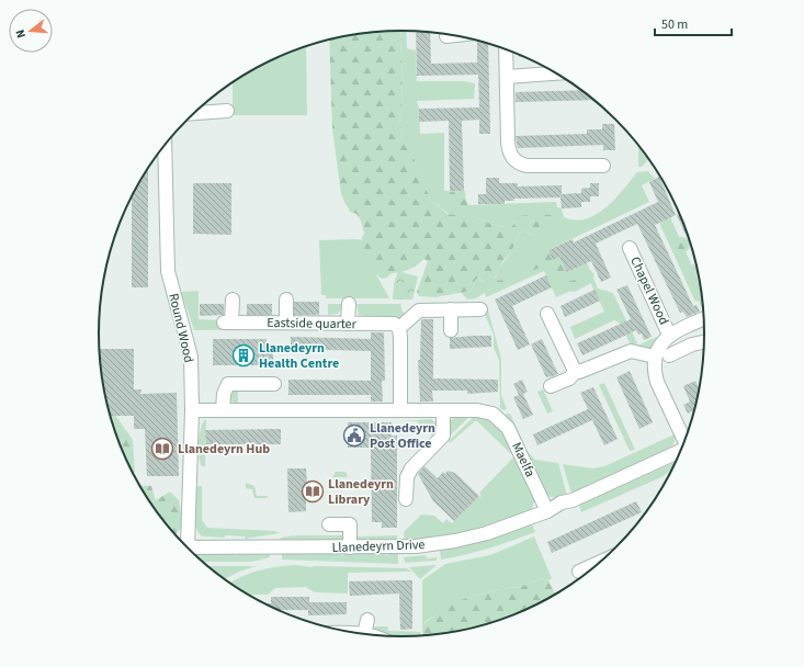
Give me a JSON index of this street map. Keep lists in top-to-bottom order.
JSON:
{
  "streets": {
    "street": [
      "Chapel Wood",
      "Eastside quarter",
      "Round Wood",
      "Maelfa",
      "Llanedeyrn Drive"
    ]
  },
  "crossings": [
    ["Maelfa", "Llanedeyrn Drive"]
  ],
  "places": {
    "building": ["Llanedeyrn Health Centre"],
    "public building": ["Llanedeyrn Post Office"],
    "library": ["Llanedeyrn Hub", "Llanedeyrn Library"]
  },
  "scale_bar": "50 m",
  "north": "left"
}
